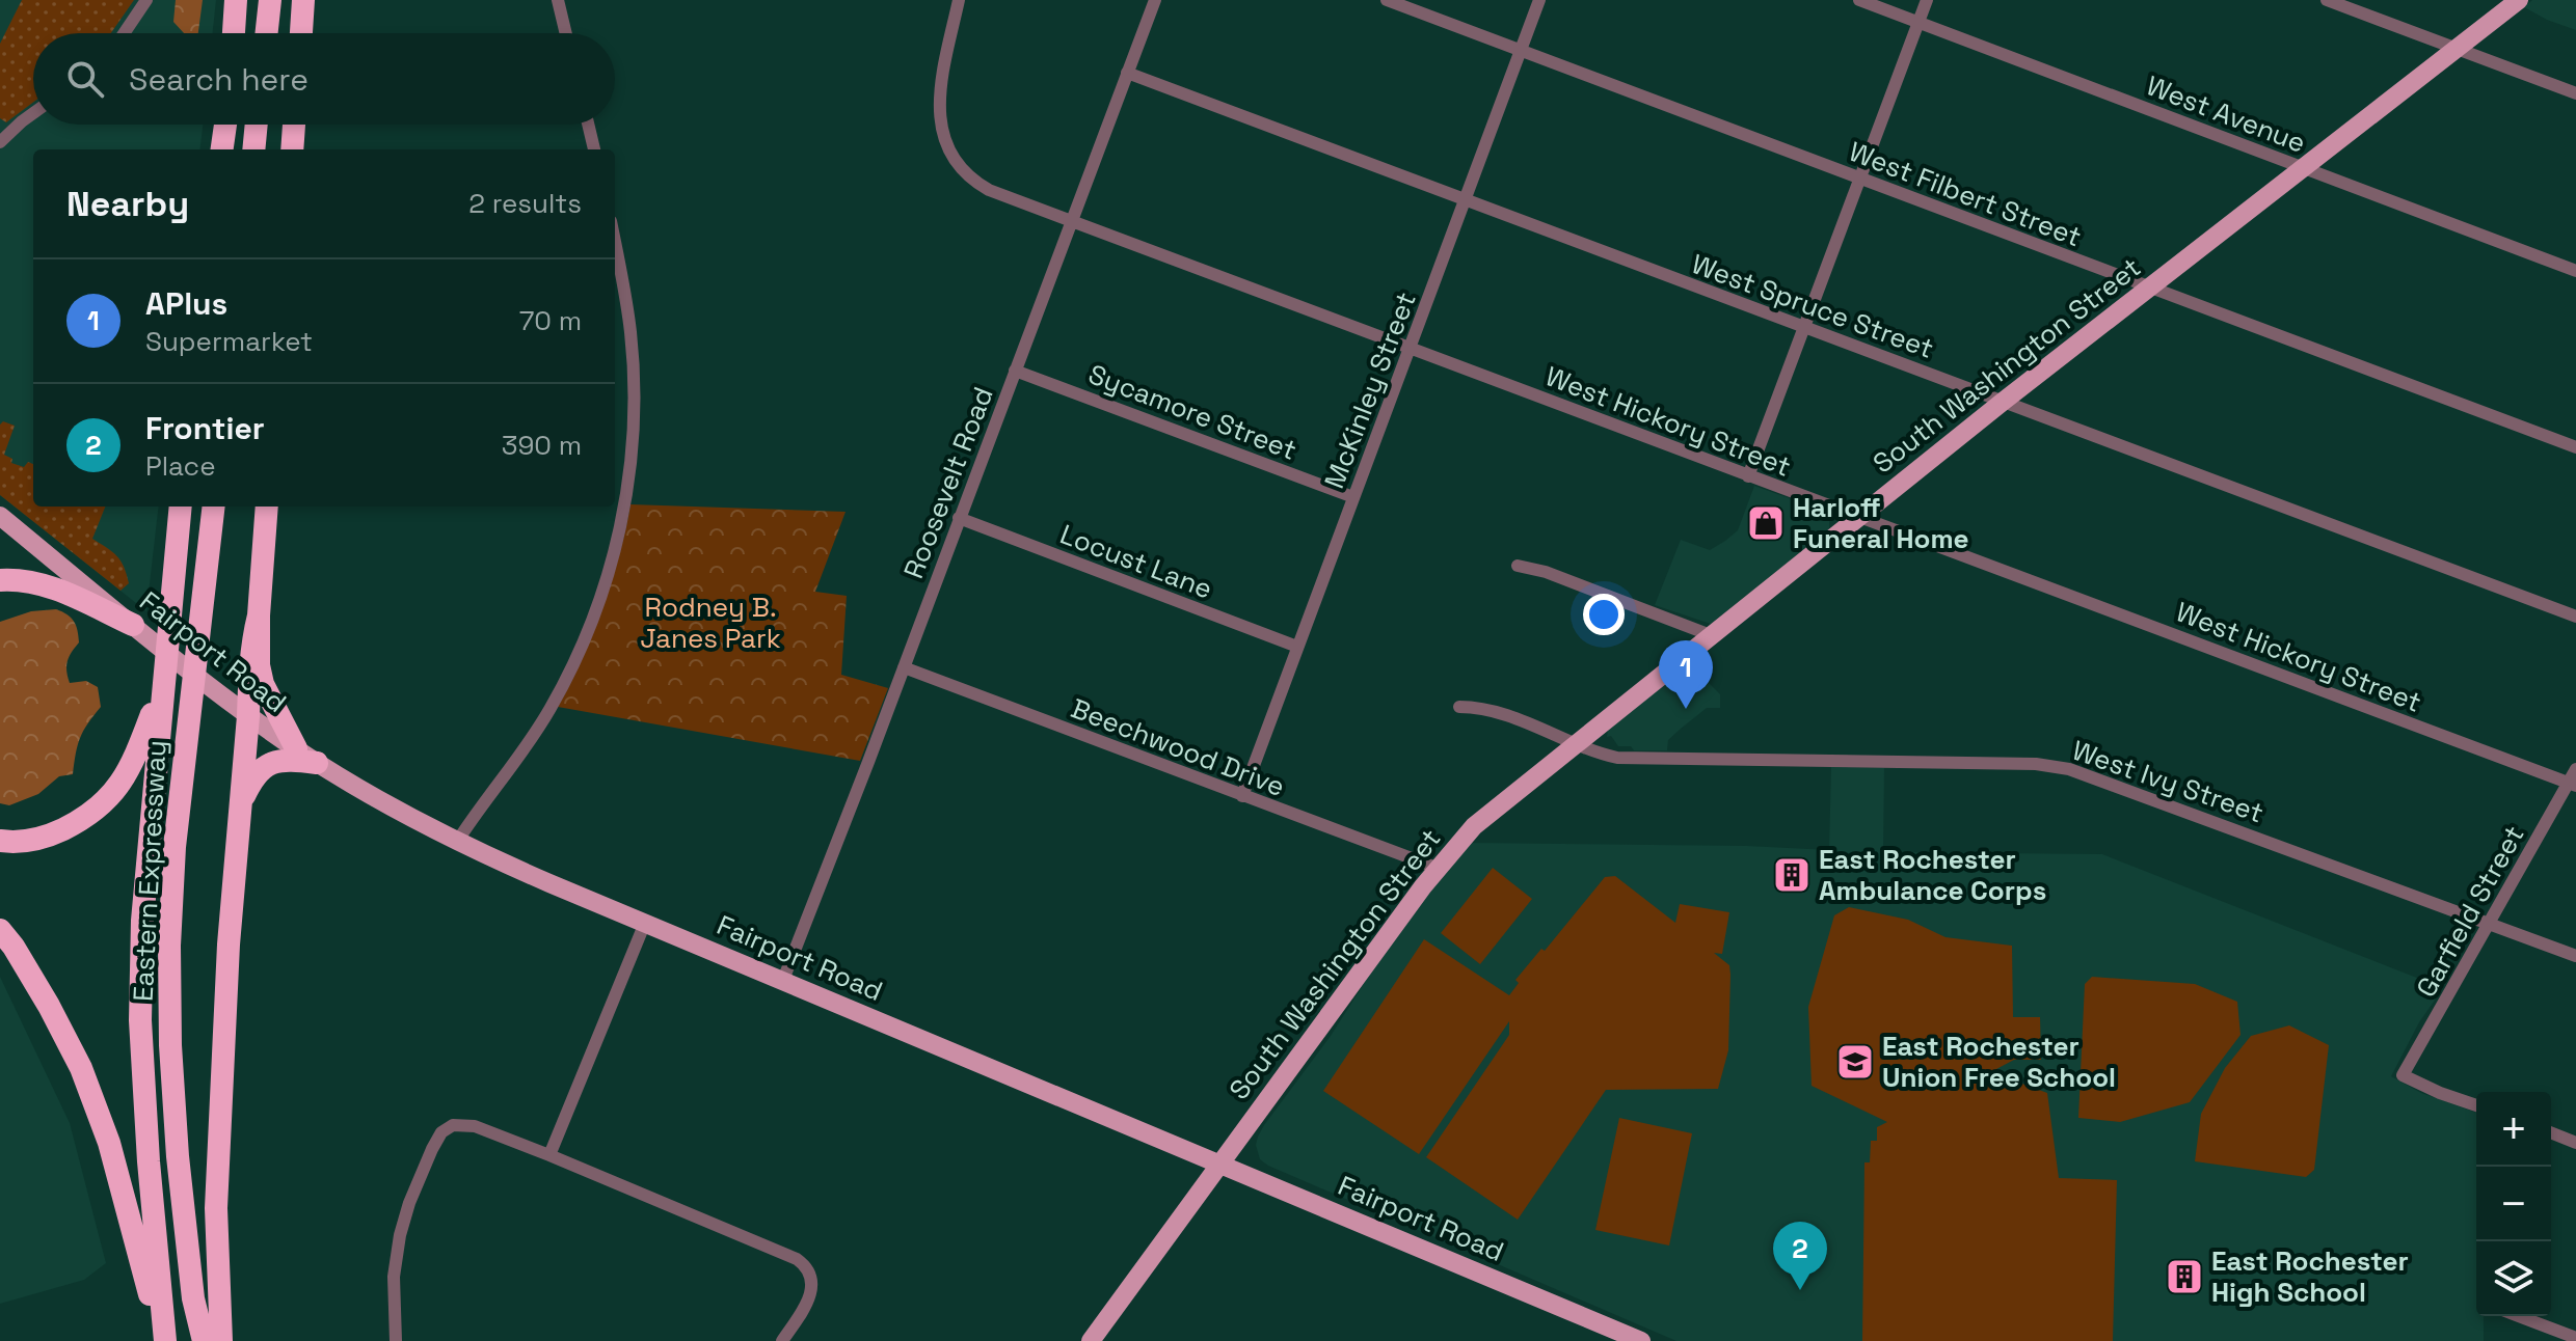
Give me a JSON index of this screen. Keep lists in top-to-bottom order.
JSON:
{
  "streets": {
    "highway": ["Eastern Expressway"],
    "main road": ["South Washington Street", "Fairport Road"],
    "street": [
      "West Avenue",
      "West Filbert Street",
      "West Spruce Street",
      "McKinley Street",
      "Sycamore Street",
      "West Hickory Street",
      "Roosevelt Road",
      "Locust Lane",
      "Beechwood Drive",
      "West Ivy Street",
      "Garfield Street"
    ]
  },
  "crossings": [
    ["West Avenue", "South Washington Street"],
    ["West Filbert Street", "South Washington Street"],
    ["West Filbert Street", "McKinley Street"],
    ["West Spruce Street", "South Washington Street"],
    ["West Spruce Street", "McKinley Street"],
    ["West Spruce Street", "Roosevelt Road"],
    ["South Washington Street", "West Hickory Street"],
    ["South Washington Street", "Fairport Road"],
    ["South Washington Street", "Beechwood Drive"],
    ["South Washington Street", "West Ivy Street"],
    ["McKinley Street", "Sycamore Street"],
    ["McKinley Street", "West Hickory Street"],
    ["McKinley Street", "Locust Lane"],
    ["McKinley Street", "Beechwood Drive"],
    ["Sycamore Street", "Roosevelt Road"],
    ["West Hickory Street", "Roosevelt Road"],
    ["West Hickory Street", "Garfield Street"],
    ["Roosevelt Road", "Locust Lane"],
    ["Roosevelt Road", "Fairport Road"],
    ["Roosevelt Road", "Beechwood Drive"],
    ["West Ivy Street", "Garfield Street"]
  ],
  "parks": ["Rodney B. Janes Park"],
  "places": {
    "shop": ["Harloff Funeral Home"],
    "building": ["East Rochester Ambulance Corps", "East Rochester High School"],
    "school or university": ["East Rochester Union Free School"]
  },
  "page": {
    "search": "Search here",
    "heading": ["Nearby", "2 results"],
    "list": [
      {
        "mark": "1",
        "name": "APlus",
        "note": "Supermarket",
        "value": "70 m"
      },
      {
        "mark": "2",
        "name": "Frontier",
        "note": "Place",
        "value": "390 m"
      }
    ],
    "pins": ["1", "2"],
    "map_buttons": ["+", "−"]
  }
}
